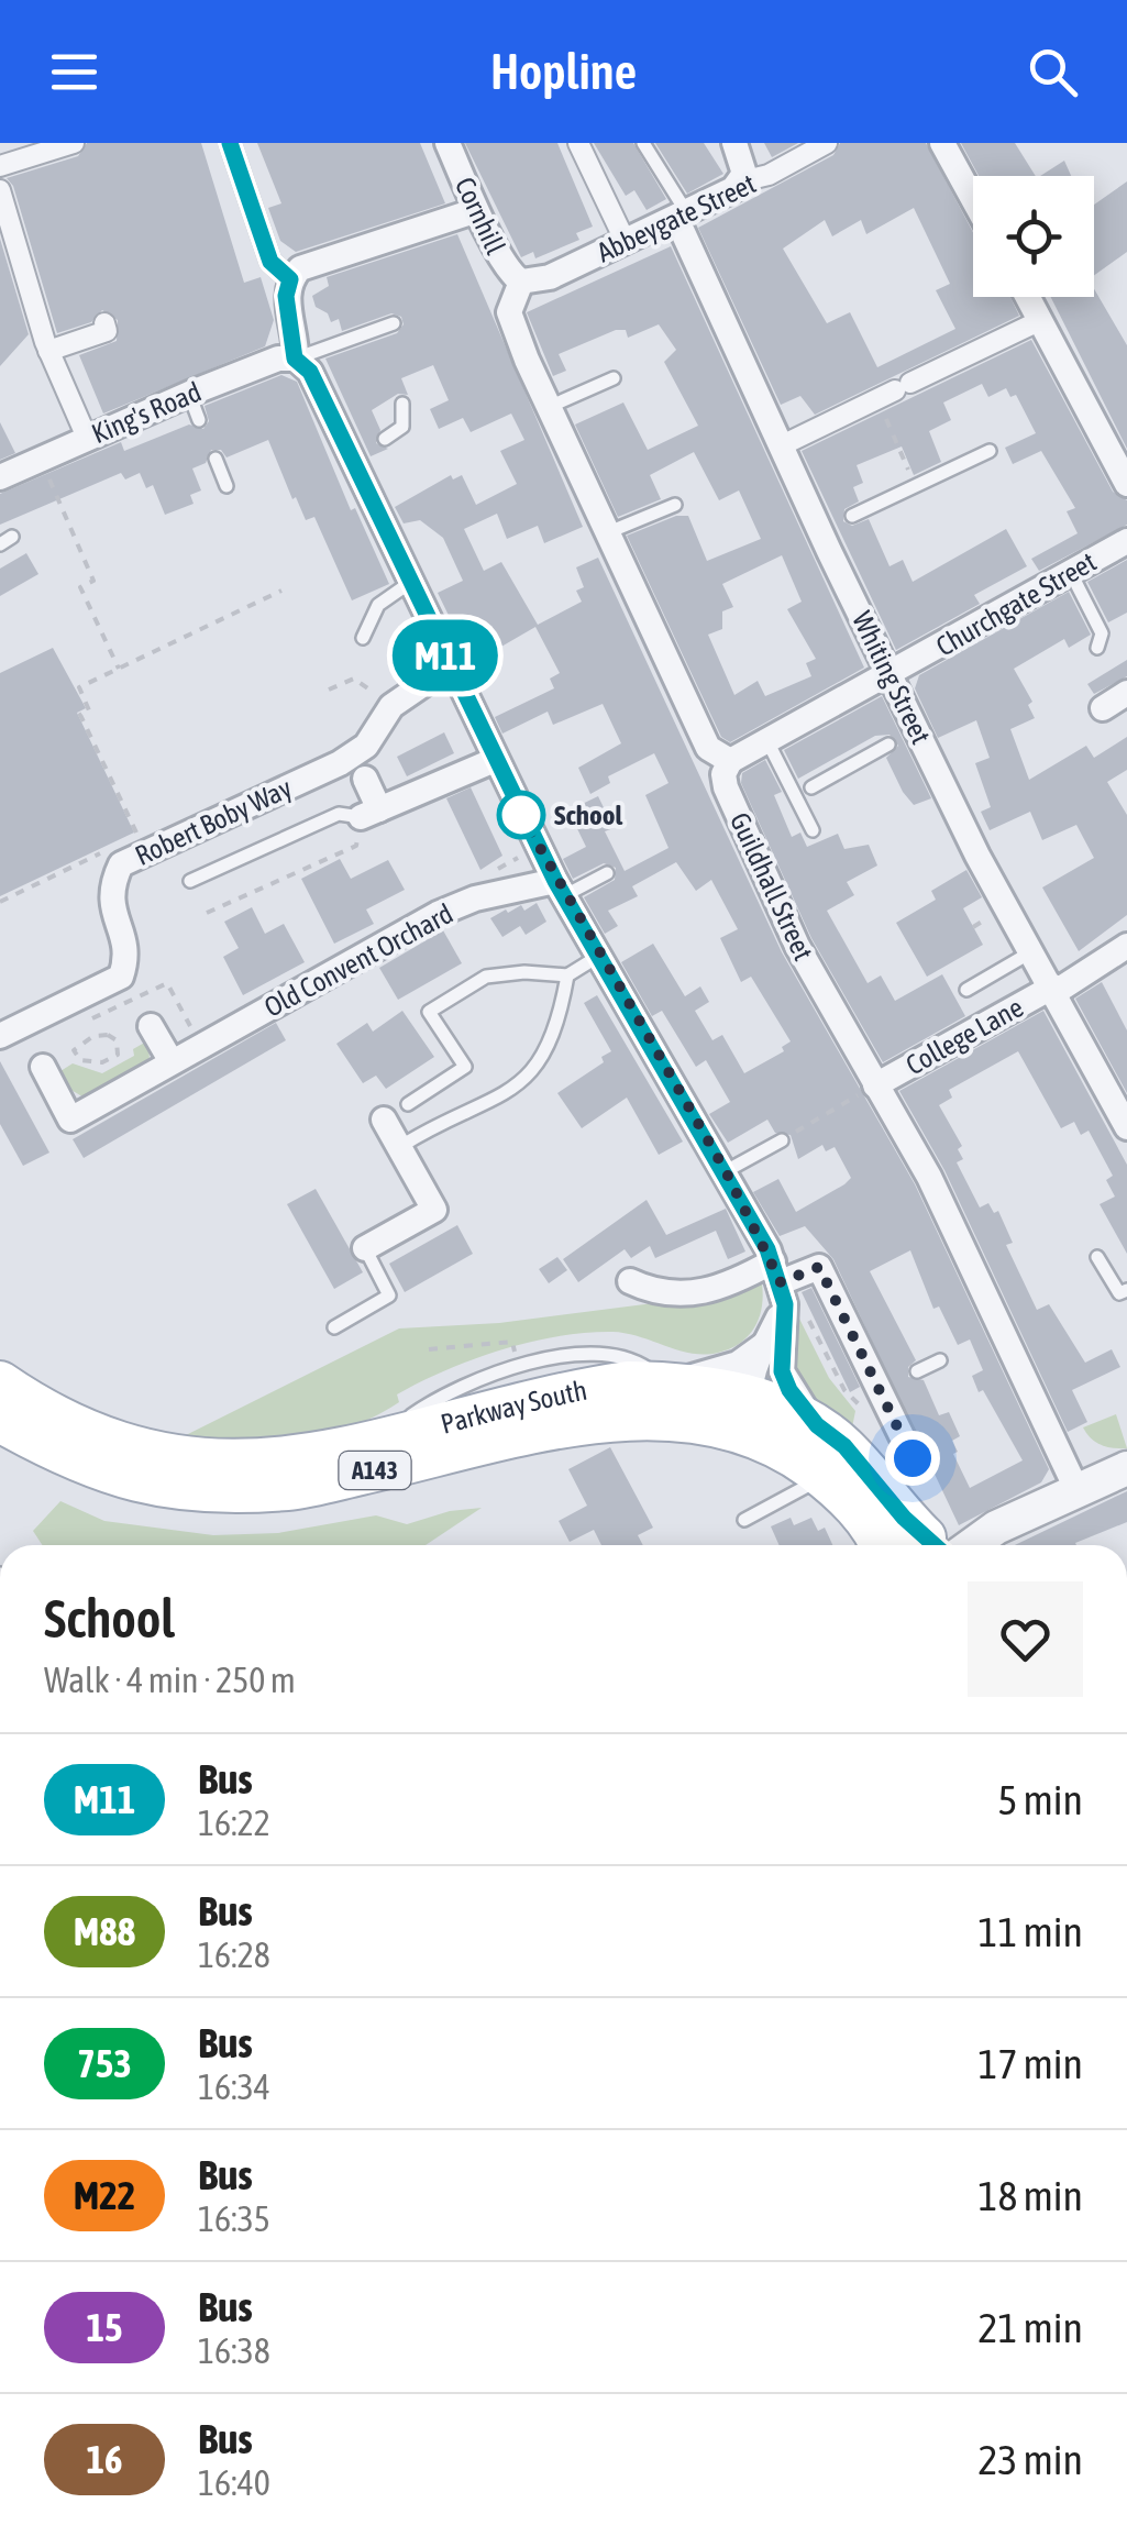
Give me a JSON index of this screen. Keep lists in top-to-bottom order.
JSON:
{
  "streets": {
    "main road": ["Parkway South", "A143"],
    "street": [
      "Cornhill",
      "Abbeygate Street",
      "King's Road",
      "Churchgate Street",
      "Whiting Street",
      "Robert Boby Way",
      "Guildhall Street",
      "Old Convent Orchard",
      "College Lane"
    ]
  },
  "crossings": [
    ["Cornhill", "Abbeygate Street"],
    ["Abbeygate Street", "Whiting Street"],
    ["Churchgate Street", "Whiting Street"],
    ["Churchgate Street", "Guildhall Street"],
    ["Whiting Street", "College Lane"],
    ["Guildhall Street", "College Lane"]
  ],
  "places": ["School"],
  "lines": ["bus line M11"],
  "page": {
    "header": "Hopline",
    "on_map": "M11",
    "heading": ["School", "Walk · 4 min · 250 m"],
    "list": [
      {
        "mark": "M11",
        "name": "Bus",
        "note": "16:22",
        "value": "5 min"
      },
      {
        "mark": "M88",
        "name": "Bus",
        "note": "16:28",
        "value": "11 min"
      },
      {
        "mark": "753",
        "name": "Bus",
        "note": "16:34",
        "value": "17 min"
      },
      {
        "mark": "M22",
        "name": "Bus",
        "note": "16:35",
        "value": "18 min"
      },
      {
        "mark": "15",
        "name": "Bus",
        "note": "16:38",
        "value": "21 min"
      },
      {
        "mark": "16",
        "name": "Bus",
        "note": "16:40",
        "value": "23 min"
      }
    ]
  }
}
